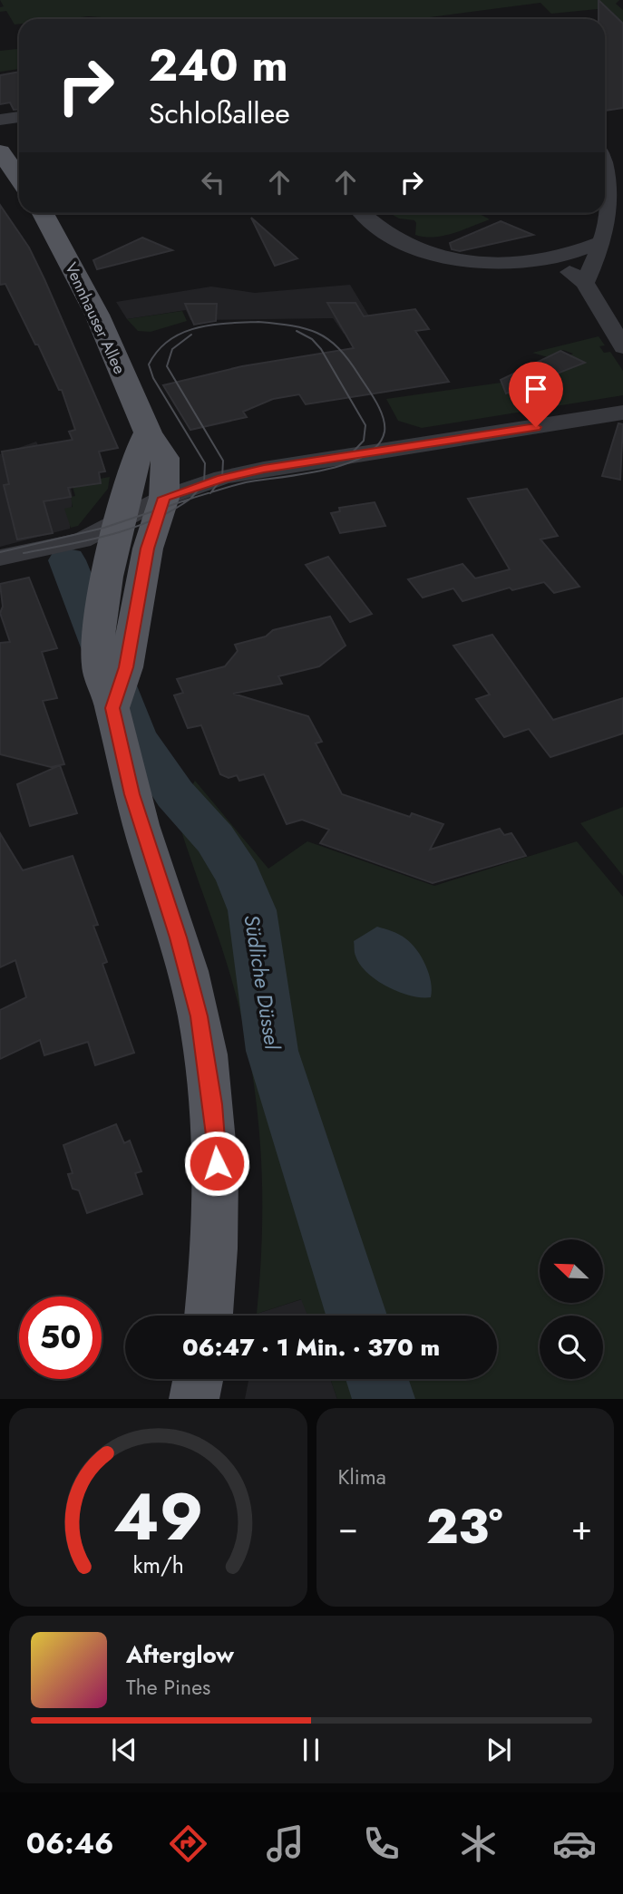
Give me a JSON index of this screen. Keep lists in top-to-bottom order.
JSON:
{
  "streets": {
    "main road": ["Vennhauser Allee"]
  },
  "water": ["Südliche Düssel"],
  "north": "top left",
  "page": {
    "turn": ["240 m", "Schloßallee"],
    "limit": "50",
    "trip": "06:47 · 1 Min. · 370 m",
    "tile": "Klima",
    "heat": ["−", "23°", "+"],
    "song": ["Afterglow", "The Pines"],
    "tabs": "06:46",
    "gauge": ["49", "km/h"]
  }
}
